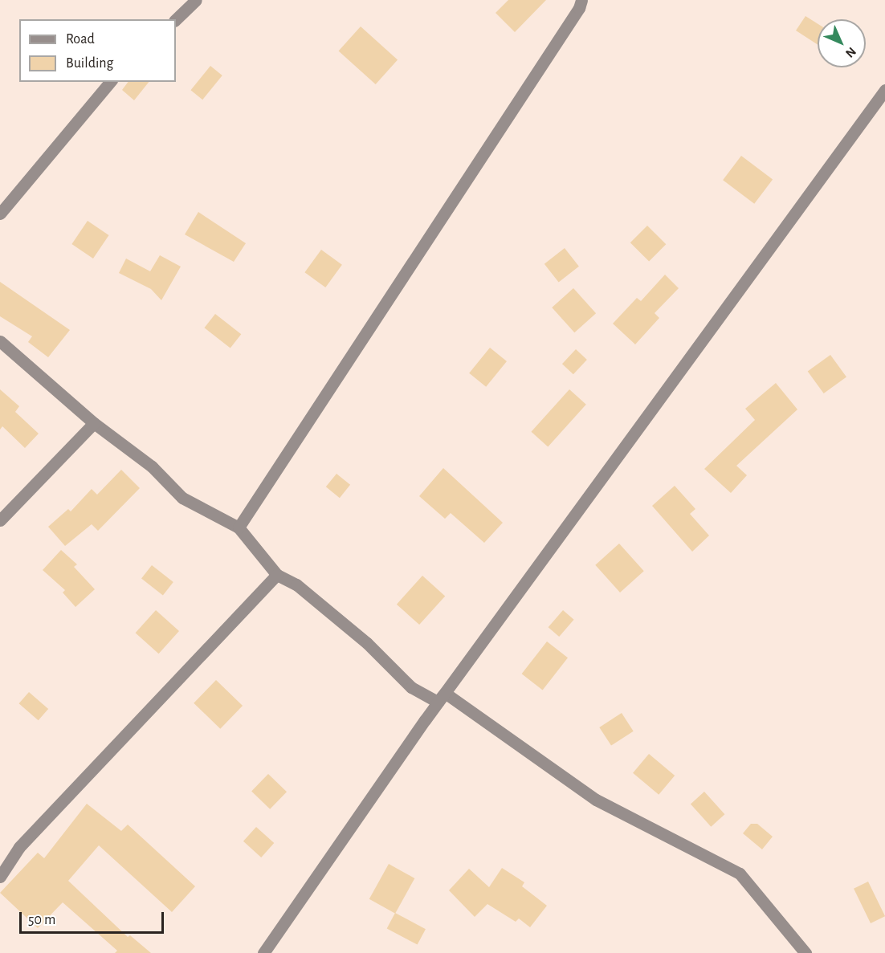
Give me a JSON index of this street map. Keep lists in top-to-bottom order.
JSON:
{
  "legend": ["Road", "Building"],
  "scale_bar": "50 m",
  "north": "bottom right"
}
